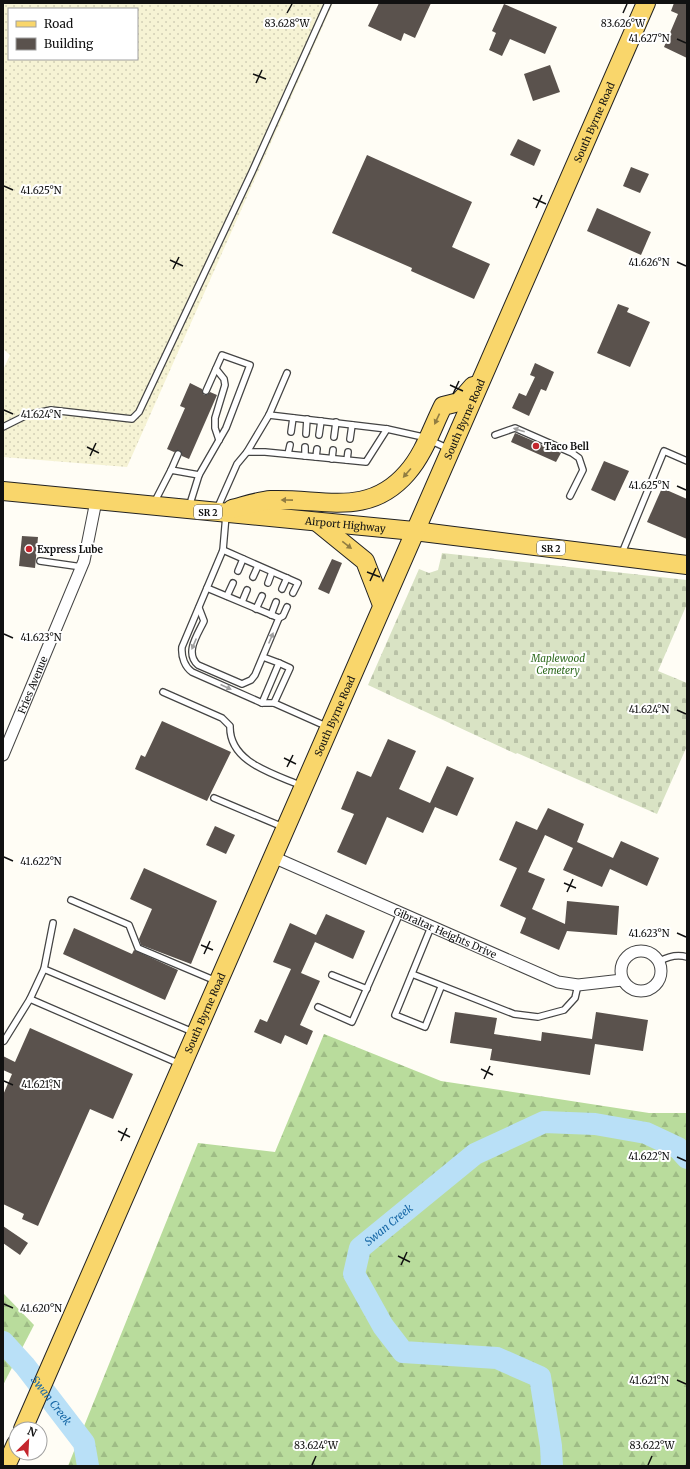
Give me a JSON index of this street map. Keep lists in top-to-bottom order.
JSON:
{
  "streets": {
    "main road": ["South Byrne Road", "SR 2", "Airport Highway"],
    "street": ["Fries Avenue", "Gibraltar Heights Drive"]
  },
  "crossings": [
    ["South Byrne Road", "Airport Highway"],
    ["South Byrne Road", "Gibraltar Heights Drive"],
    ["Airport Highway", "Fries Avenue"]
  ],
  "water": ["Swan Creek"],
  "parks": ["Maplewood Cemetery"],
  "places": ["Taco Bell", "Express Lube"],
  "legend": ["Road", "Building"],
  "north": "top right",
  "coordinates": [
    "83.628°W",
    "83.626°W",
    "41.627°N",
    "41.625°N",
    "41.626°N",
    "41.624°N",
    "41.623°N",
    "41.622°N",
    "41.621°N",
    "41.620°N",
    "83.624°W",
    "83.622°W"
  ]
}
